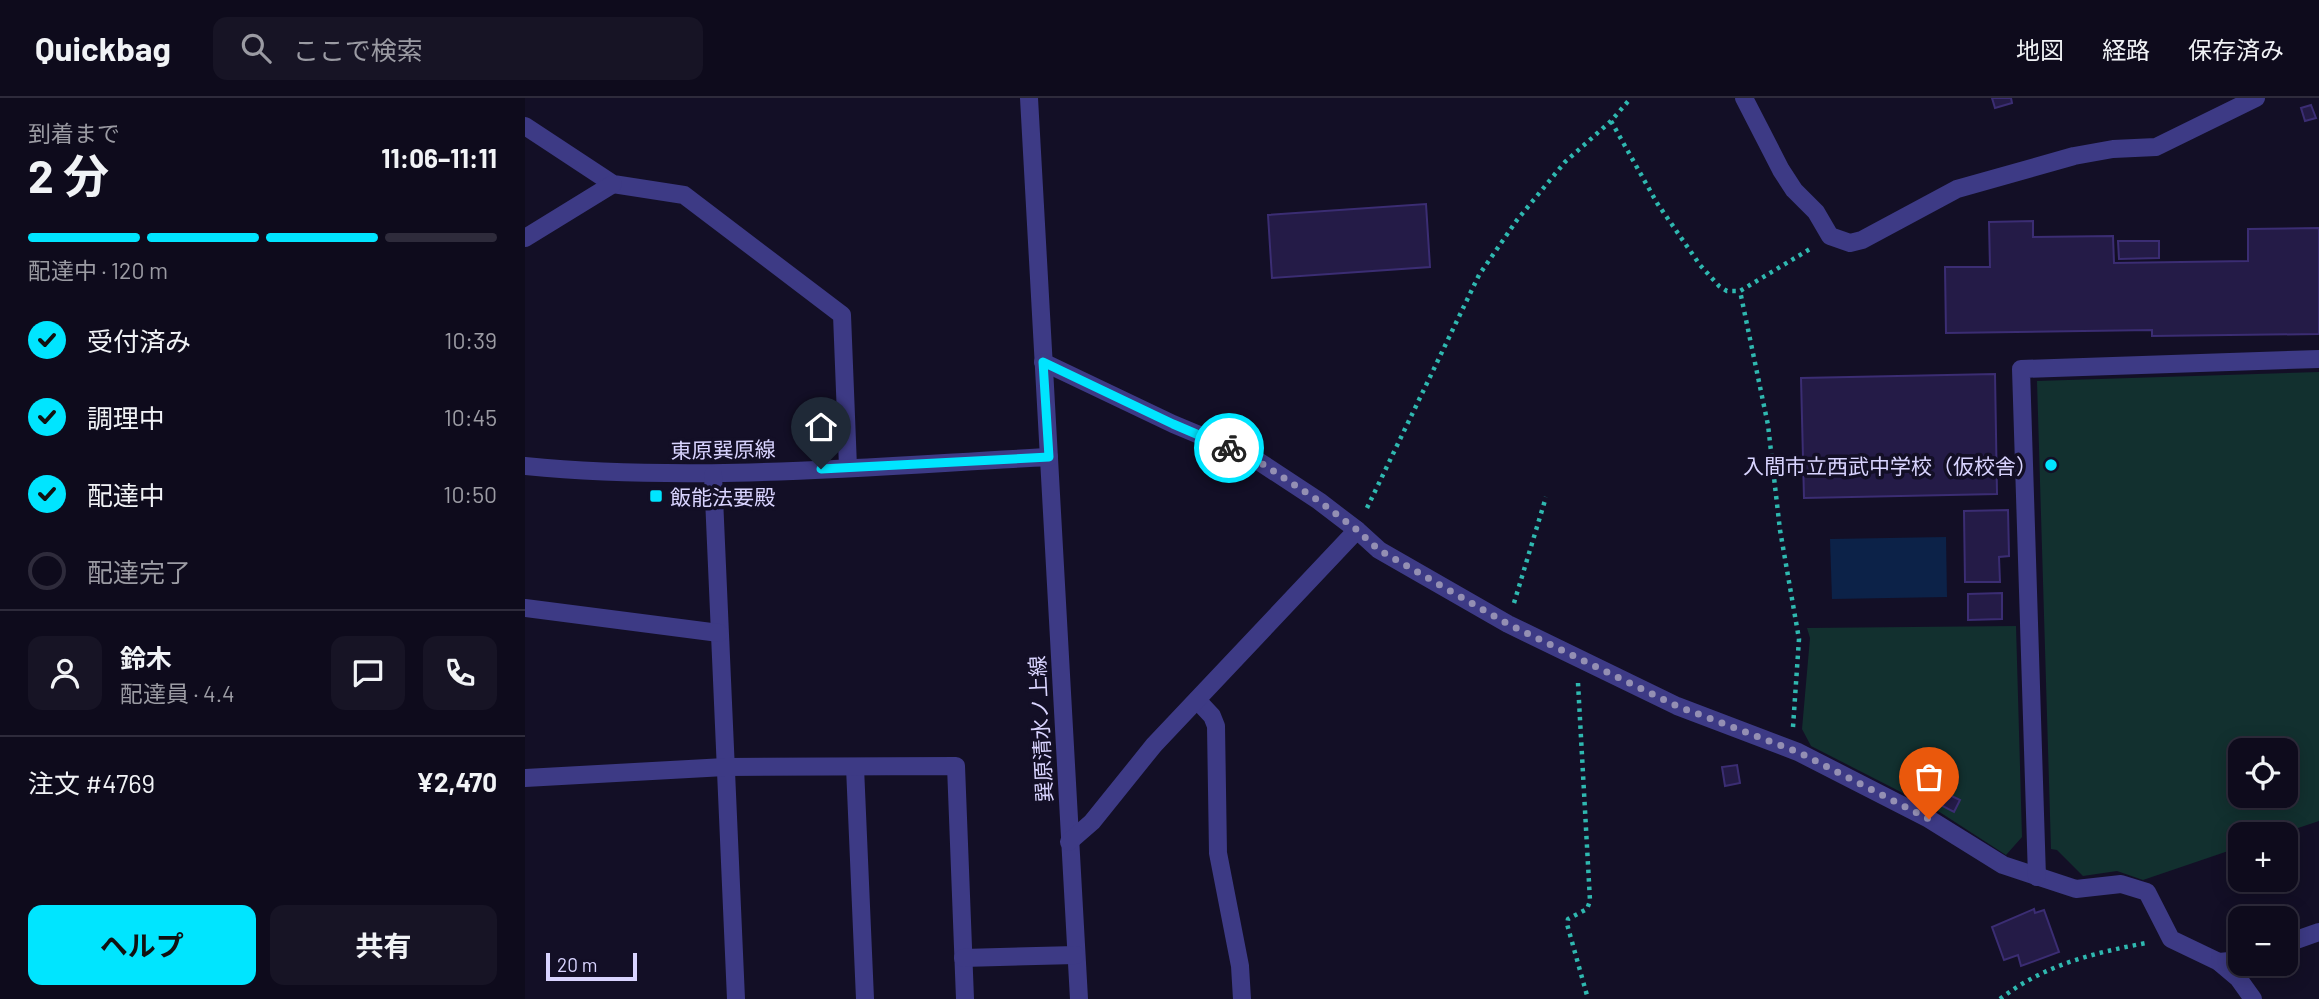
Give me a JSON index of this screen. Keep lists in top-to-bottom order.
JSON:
{
  "streets": {
    "street": ["東原巽原線", "巽原清水ノ上線"]
  },
  "crossings": [
    ["東原巽原線", "巽原清水ノ上線"]
  ],
  "places": {
    "other": ["入間市立西武中学校（仮校舎）"],
    "transit": ["飯能法要殿"]
  },
  "scale_bar": "20 m",
  "page": {
    "header": "Quickbag",
    "search": "ここで検索",
    "nav": ["地図", "経路", "保存済み"],
    "heading": ["2 分", "到着まで", "11:06–11:11"],
    "panel": [
      "鈴木",
      "配達員 · 4.4",
      "注文 #4769",
      "¥2,470"
    ],
    "bar": "配達中 · 120 m",
    "list": [
      ["受付済み", "10:39"],
      ["調理中", "10:45"],
      ["配達中", "10:50"],
      "配達完了"
    ],
    "map_buttons": ["+", "−"],
    "buttons": ["ヘルプ", "共有"],
    "scale": "20 m"
  }
}
